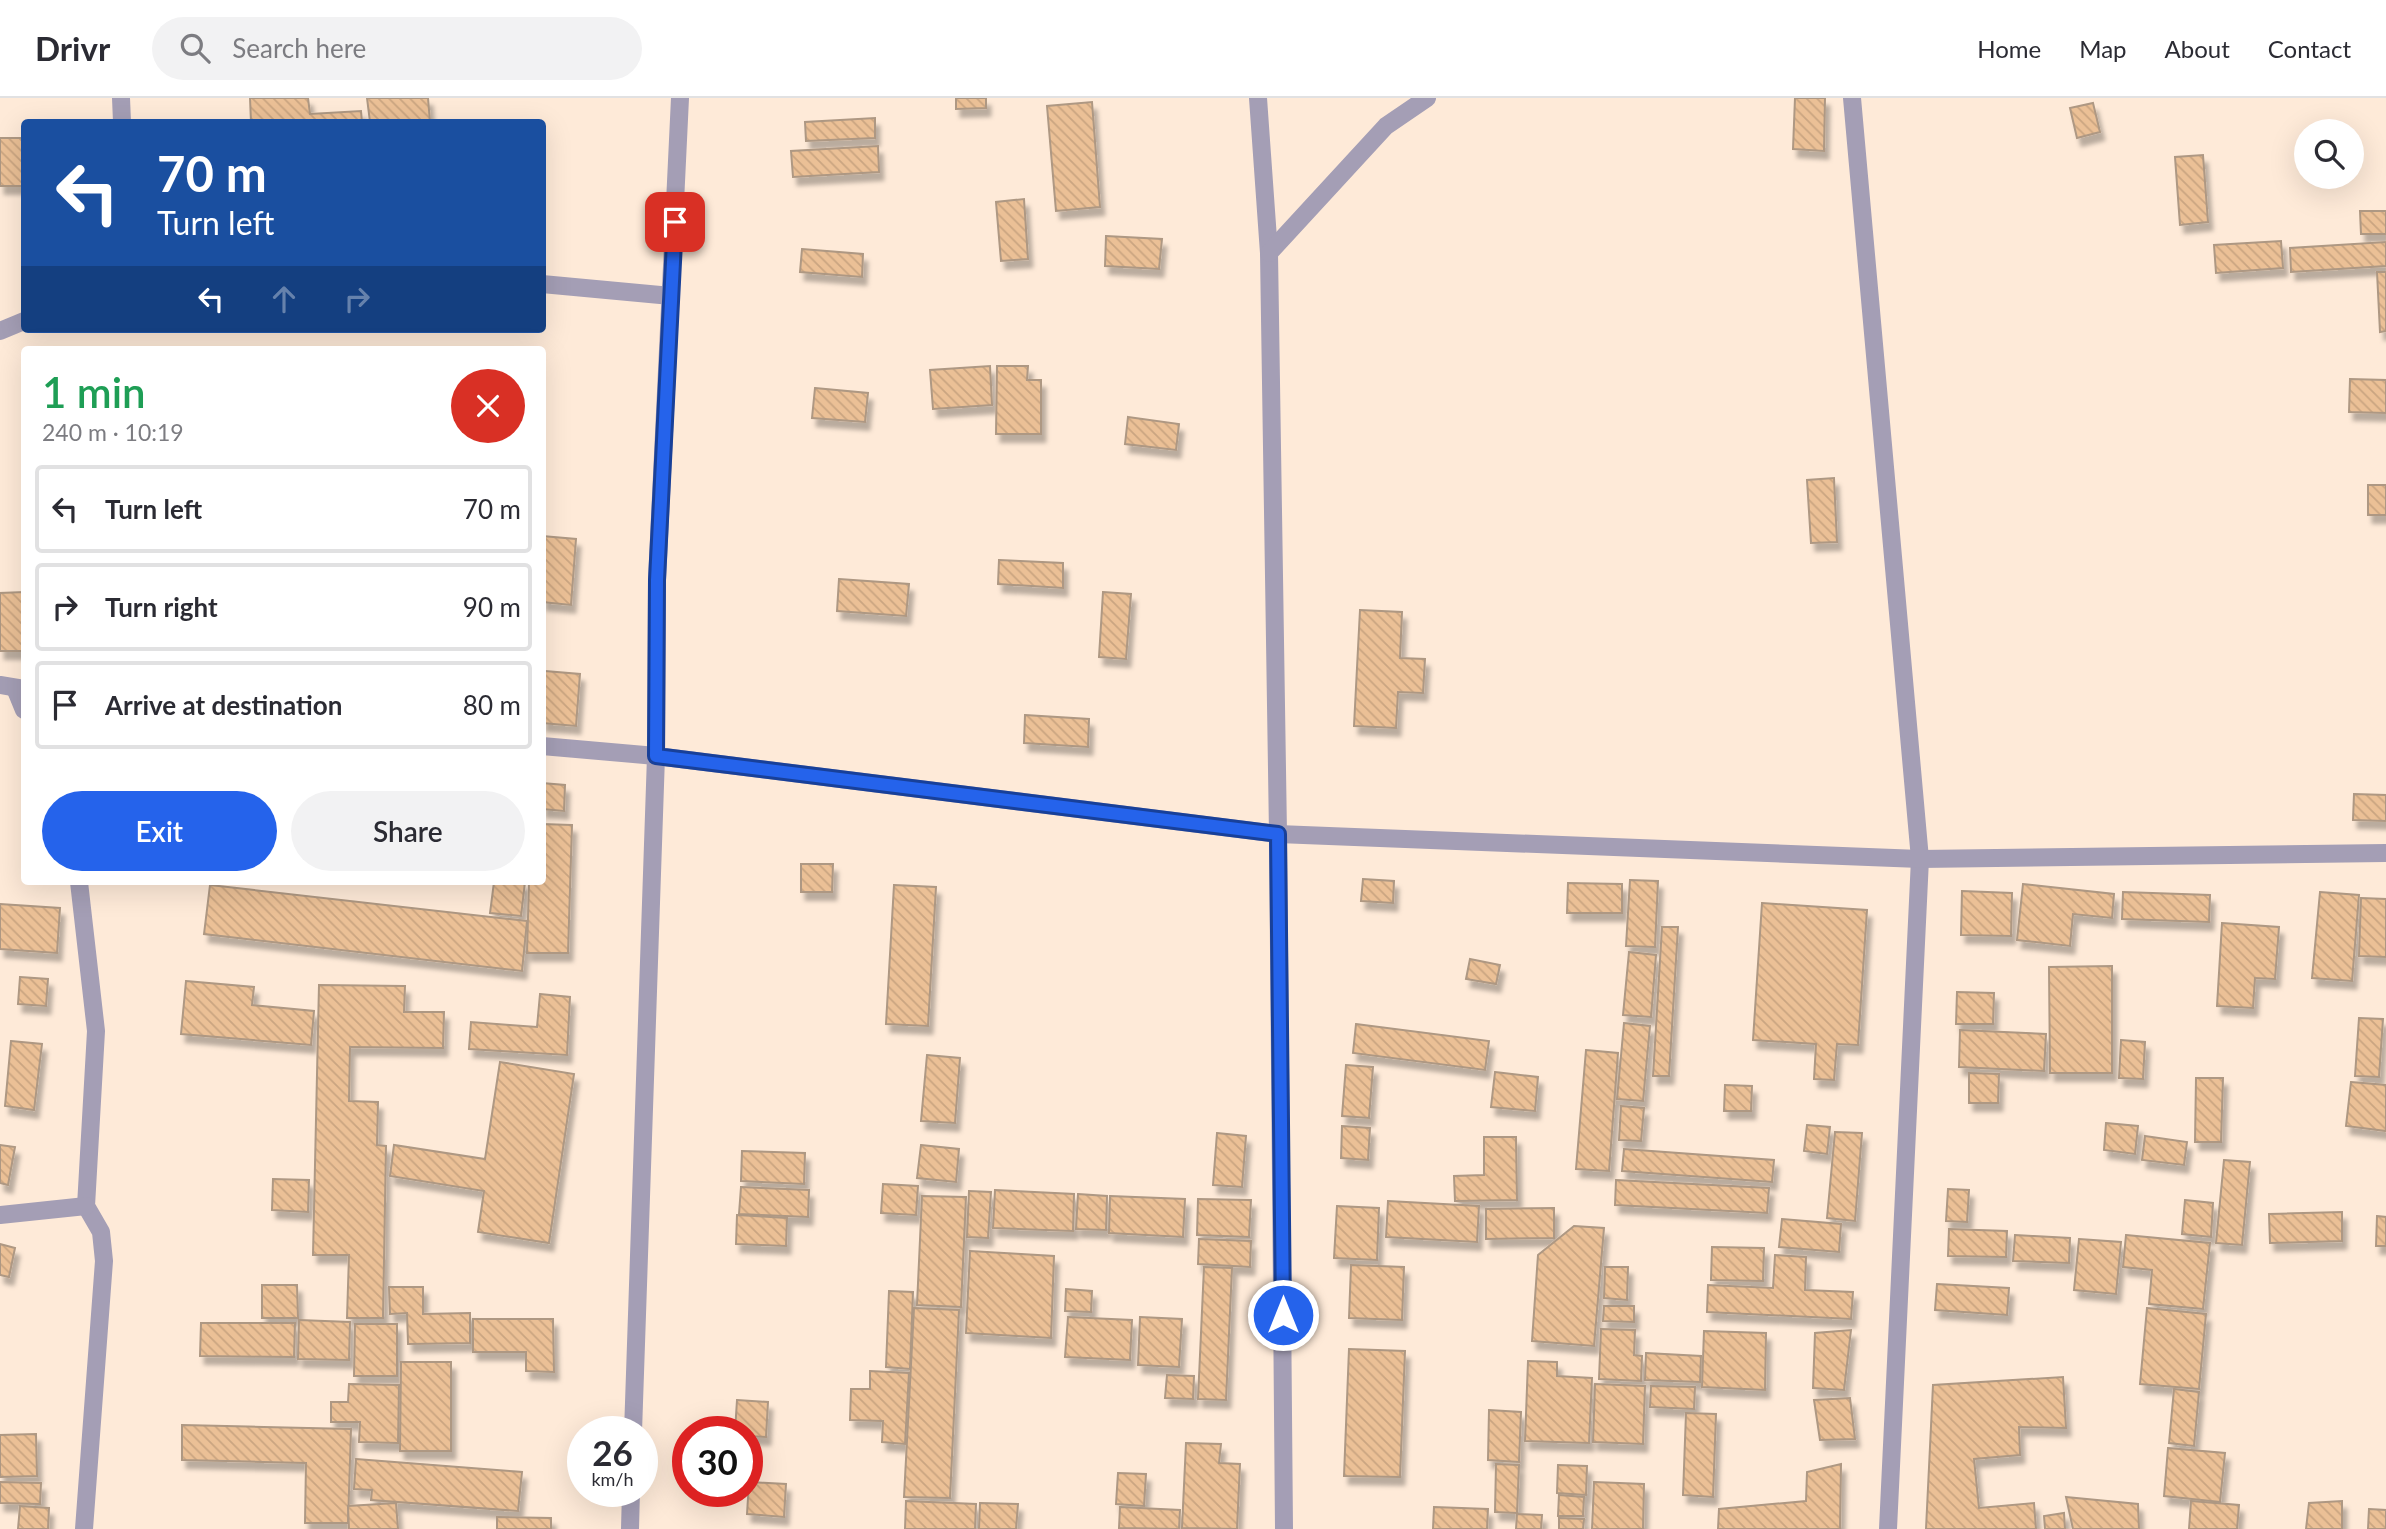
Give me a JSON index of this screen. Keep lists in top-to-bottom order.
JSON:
{
  "page": {
    "header": "Drivr",
    "search": "Search here",
    "nav": [
      "Home",
      "Map",
      "About",
      "Contact"
    ],
    "turn": ["70 m", "Turn left"],
    "heading": ["1 min", "240 m · 10:19"],
    "list": [
      {
        "name": "Turn left",
        "value": "70 m"
      },
      {
        "name": "Turn right",
        "value": "90 m"
      },
      {
        "name": "Arrive at destination",
        "value": "80 m"
      }
    ],
    "buttons": ["Exit", "Share"],
    "speed": "26 km/h",
    "limit": "30"
  }
}
